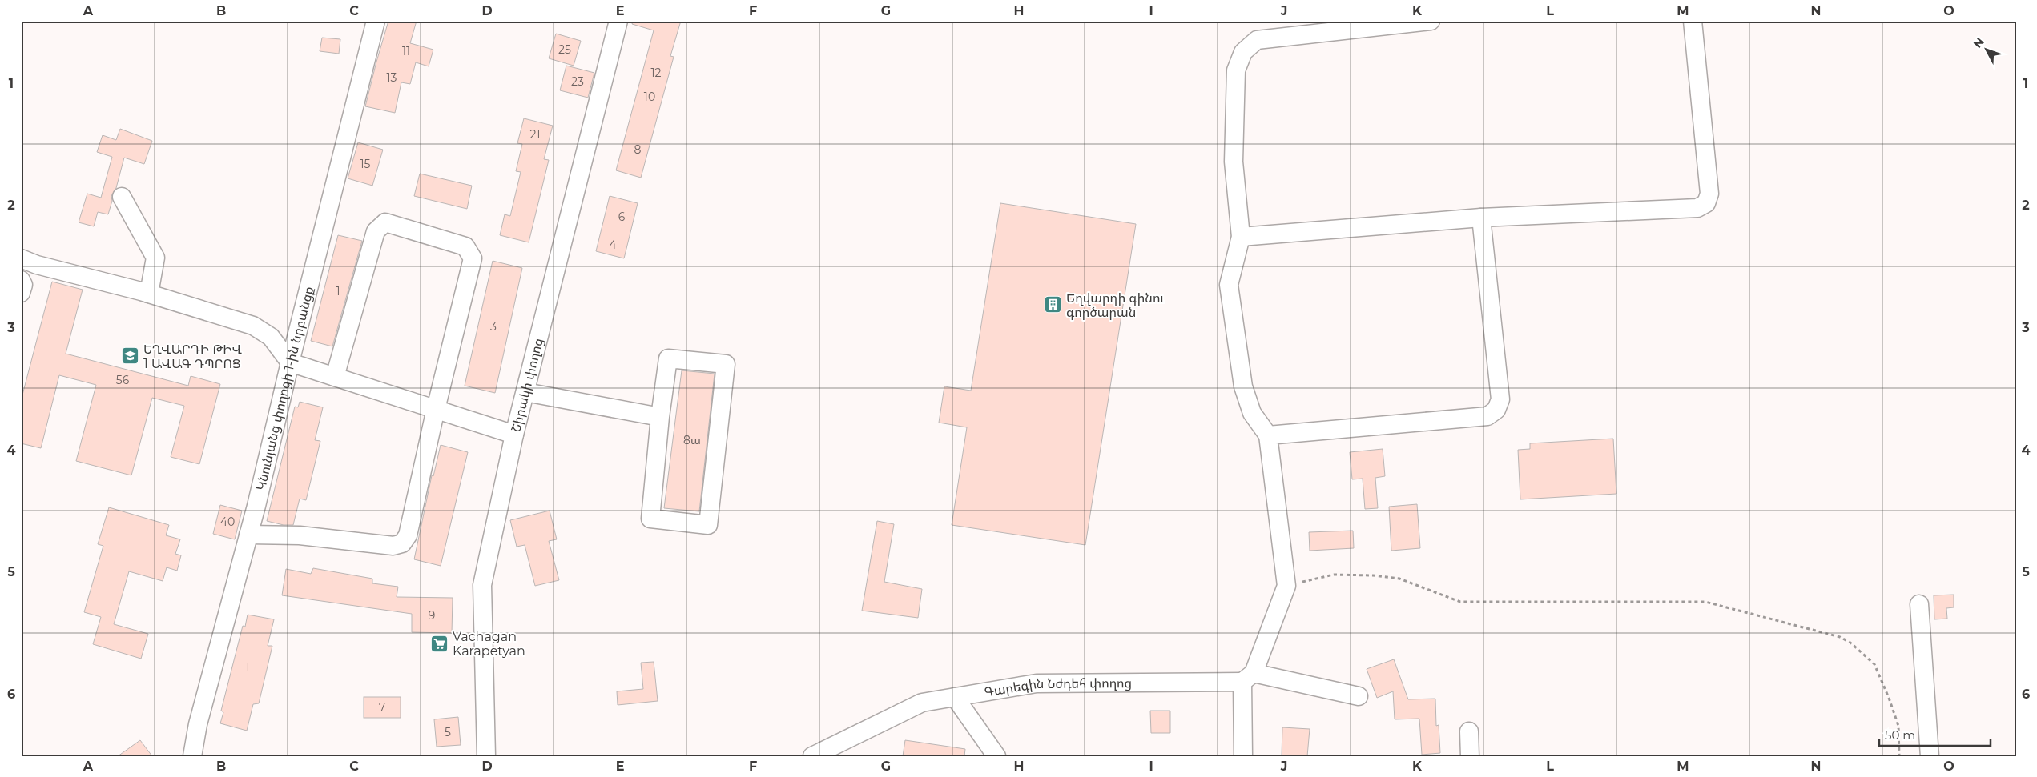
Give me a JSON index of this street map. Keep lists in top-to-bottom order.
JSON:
{
  "streets": {
    "street": ["Շիրակի փողոց", "Կնունյանց փողոցի 1-ին նրբանցք", "Գարեգին Նժդեհ փողոց"]
  },
  "places": {
    "building": ["Եղվարդի գինու գործարան"],
    "school or university": ["ԵՂՎԱՐԴԻ ԹԻՎ 1 ԱՎԱԳ ԴՊՐՈՑ"],
    "supermarket": ["Vachagan Karapetyan"]
  },
  "house_numbers": [
    "25",
    "11",
    "12",
    "13",
    "23",
    "10",
    "21",
    "8",
    "15",
    "6",
    "4",
    "1",
    "3",
    "56",
    "8ա",
    "40",
    "9",
    "1",
    "7",
    "5"
  ],
  "scale_bar": "50 m",
  "north": "top left",
  "grid": {
    "columns": [
      "A",
      "B",
      "C",
      "D",
      "E",
      "F",
      "G",
      "H",
      "I",
      "J",
      "K",
      "L",
      "M",
      "N",
      "O"
    ],
    "rows": [
      "1",
      "2",
      "3",
      "4",
      "5",
      "6"
    ]
  }
}
